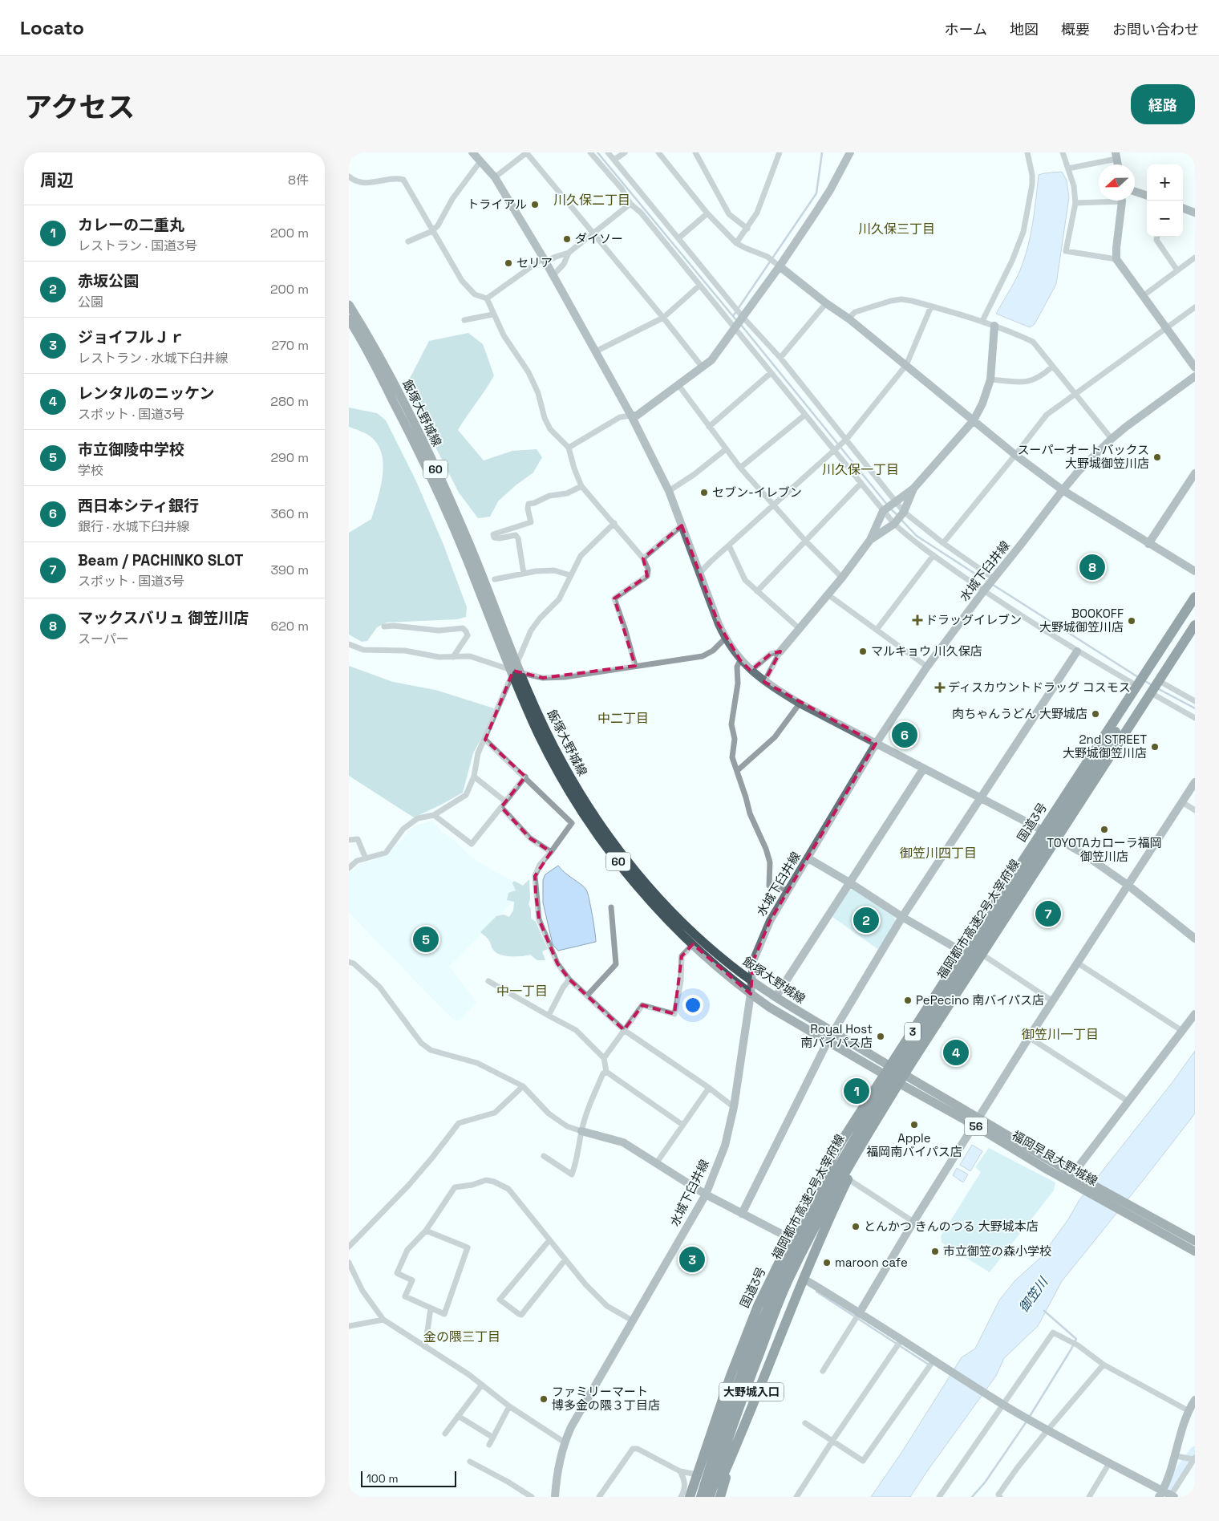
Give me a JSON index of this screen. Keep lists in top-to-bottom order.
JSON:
{
  "streets": {
    "highway": [
      "国道3号",
      "福岡都市高速2号太宰府線",
      "3",
      "大野城入口"
    ],
    "main road": [
      "飯塚大野城線",
      "60",
      "56",
      "福岡早良大野城線"
    ],
    "street": ["水城下臼井線"]
  },
  "crossings": [
    ["飯塚大野城線", "水城下臼井線"],
    ["飯塚大野城線", "国道3号"],
    ["飯塚大野城線", "3"],
    ["飯塚大野城線", "福岡早良大野城線"],
    ["3", "福岡早良大野城線"],
    ["3", "大野城入口"]
  ],
  "districts": [
    "川久保二丁目",
    "川久保三丁目",
    "川久保一丁目",
    "中二丁目",
    "御笠川四丁目",
    "中一丁目",
    "御笠川一丁目",
    "金の隈三丁目"
  ],
  "water": ["御笠川"],
  "places": {
    "other": [
      "トライアル",
      "ダイソー",
      "セリア",
      "スーパーオートバックス 大野城御笠川店",
      "セブン-イレブン",
      "BOOKOFF 大野城御笠川店",
      "マルキョウ 川久保店",
      "肉ちゃんうどん 大野城店",
      "2nd STREET 大野城御笠川店",
      "TOYOTAカローラ福岡 御笠川店",
      "PePecino 南バイパス店",
      "Royal Host 南バイパス店",
      "Apple 福岡南バイパス店",
      "とんかつ きんのつる 大野城本店",
      "市立御笠の森小学校",
      "maroon cafe",
      "ファミリーマート 博多金の隈３丁目店"
    ],
    "health": ["ドラッグイレブン", "ディスカウントドラッグ コスモス"]
  },
  "scale_bar": "100 m",
  "north": "left",
  "page": {
    "header": "Locato",
    "nav": [
      "ホーム",
      "地図",
      "概要",
      "お問い合わせ"
    ],
    "title": "アクセス",
    "buttons": "経路",
    "heading": ["周辺", "8件"],
    "map_buttons": ["+", "−"],
    "list": [
      {
        "mark": "1",
        "name": "カレーの二重丸",
        "note": "レストラン · 国道3号",
        "value": "200 m"
      },
      {
        "mark": "2",
        "name": "赤坂公園",
        "note": "公園",
        "value": "200 m"
      },
      {
        "mark": "3",
        "name": "ジョイフルＪｒ",
        "note": "レストラン · 水城下臼井線",
        "value": "270 m"
      },
      {
        "mark": "4",
        "name": "レンタルのニッケン",
        "note": "スポット · 国道3号",
        "value": "280 m"
      },
      {
        "mark": "5",
        "name": "市立御陵中学校",
        "note": "学校",
        "value": "290 m"
      },
      {
        "mark": "6",
        "name": "西日本シティ銀行",
        "note": "銀行 · 水城下臼井線",
        "value": "360 m"
      },
      {
        "mark": "7",
        "name": "Beam / PACHINKO SLOT",
        "note": "スポット · 国道3号",
        "value": "390 m"
      },
      {
        "mark": "8",
        "name": "マックスバリュ 御笠川店",
        "note": "スーパー",
        "value": "620 m"
      }
    ],
    "pins": [
      "8",
      "6",
      "7",
      "2",
      "5",
      "4",
      "1",
      "3"
    ],
    "scale": "100 m"
  }
}
